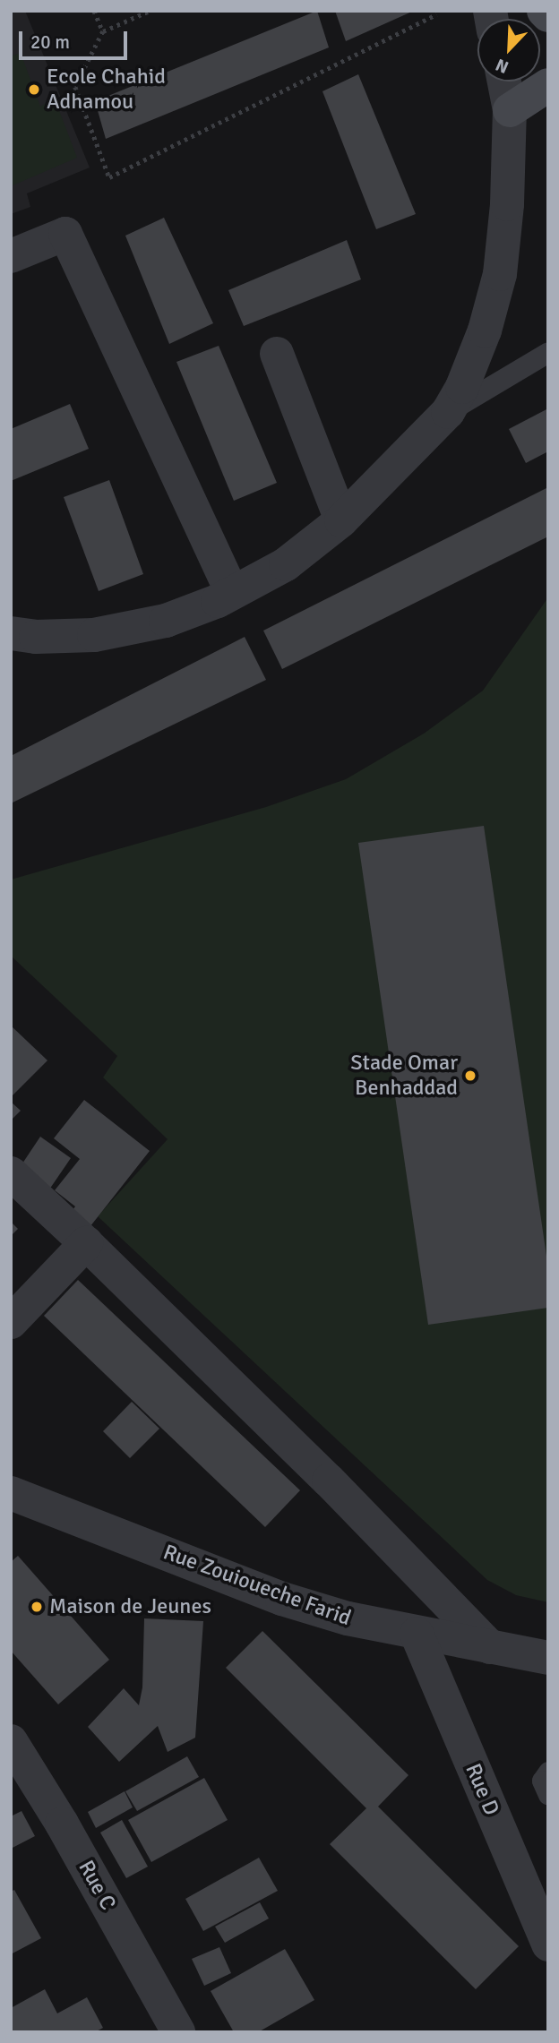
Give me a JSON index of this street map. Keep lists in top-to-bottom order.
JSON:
{
  "streets": {
    "street": ["Rue Zouioueche Farid", "Rue D", "Rue C"]
  },
  "crossings": [
    ["Rue Zouioueche Farid", "Rue D"]
  ],
  "places": ["Ecole Chahid Adhamou", "Stade Omar Benhaddad", "Maison de Jeunes"],
  "scale_bar": "20 m",
  "north": "bottom left"
}
